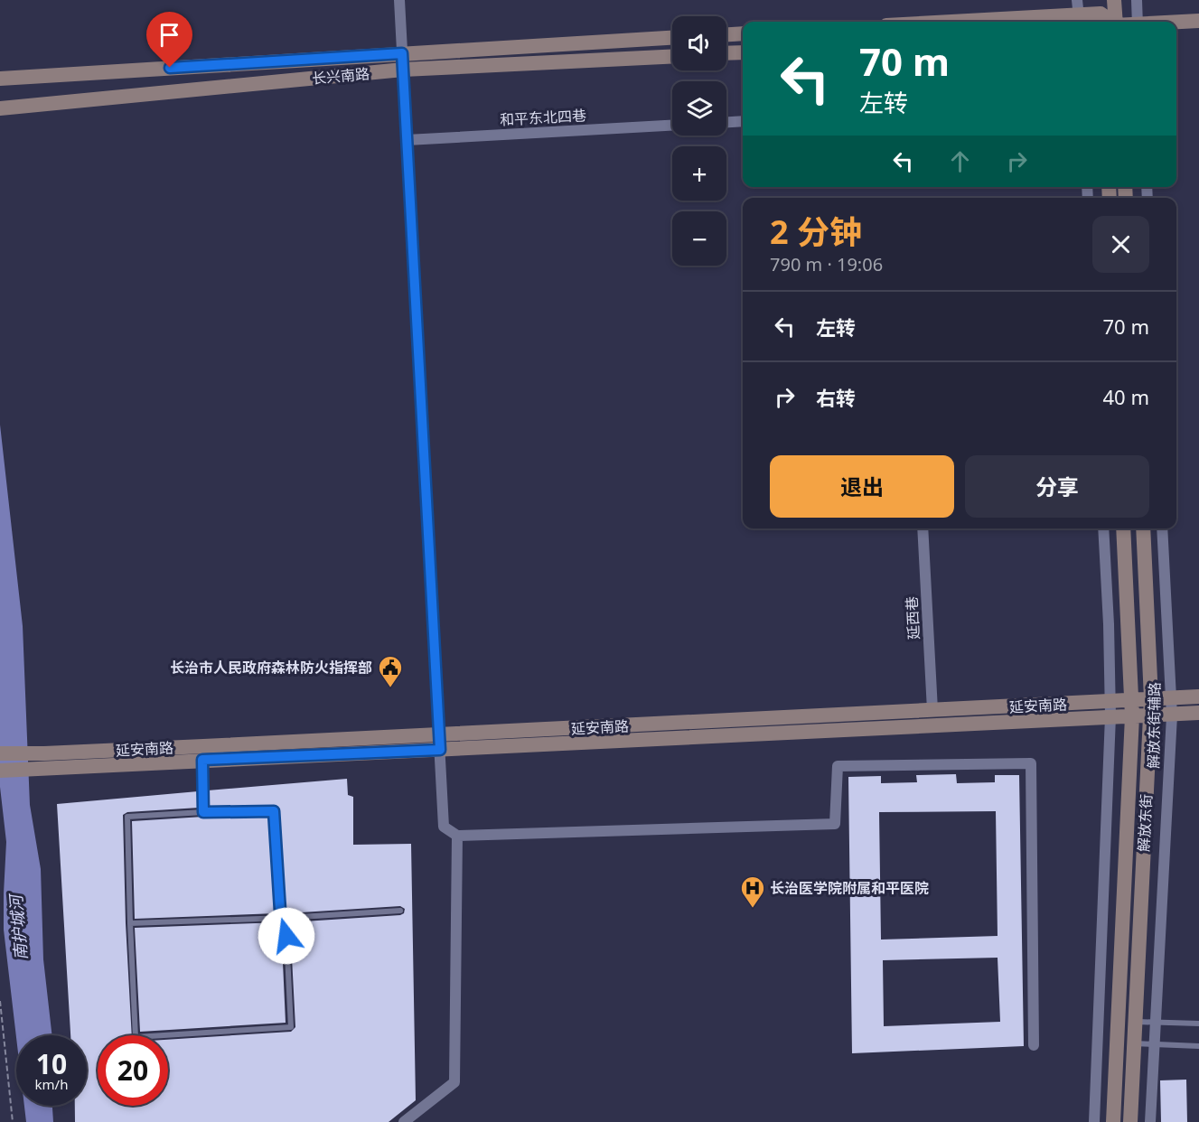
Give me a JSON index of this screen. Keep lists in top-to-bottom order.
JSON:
{
  "streets": {
    "main road": ["长兴南路", "延安南路", "解放东街"],
    "street": ["和平东北四巷", "延西巷", "解放东街辅路"]
  },
  "crossings": [
    ["延西巷", "延安南路"],
    ["延安南路", "解放东街辅路"],
    ["延安南路", "解放东街"]
  ],
  "water": ["南护城河"],
  "places": {
    "public building": ["长治市人民政府森林防火指挥部"],
    "hospital": ["长治医学院附属和平医院"]
  },
  "page": {
    "map_buttons": ["+", "−"],
    "turn": ["70 m", "左转"],
    "heading": ["2 分钟", "790 m · 19:06"],
    "list": [
      {
        "name": "左转",
        "value": "70 m"
      },
      {
        "name": "右转",
        "value": "40 m"
      }
    ],
    "buttons": ["退出", "分享"],
    "speed": "10 km/h",
    "limit": "20"
  }
}
